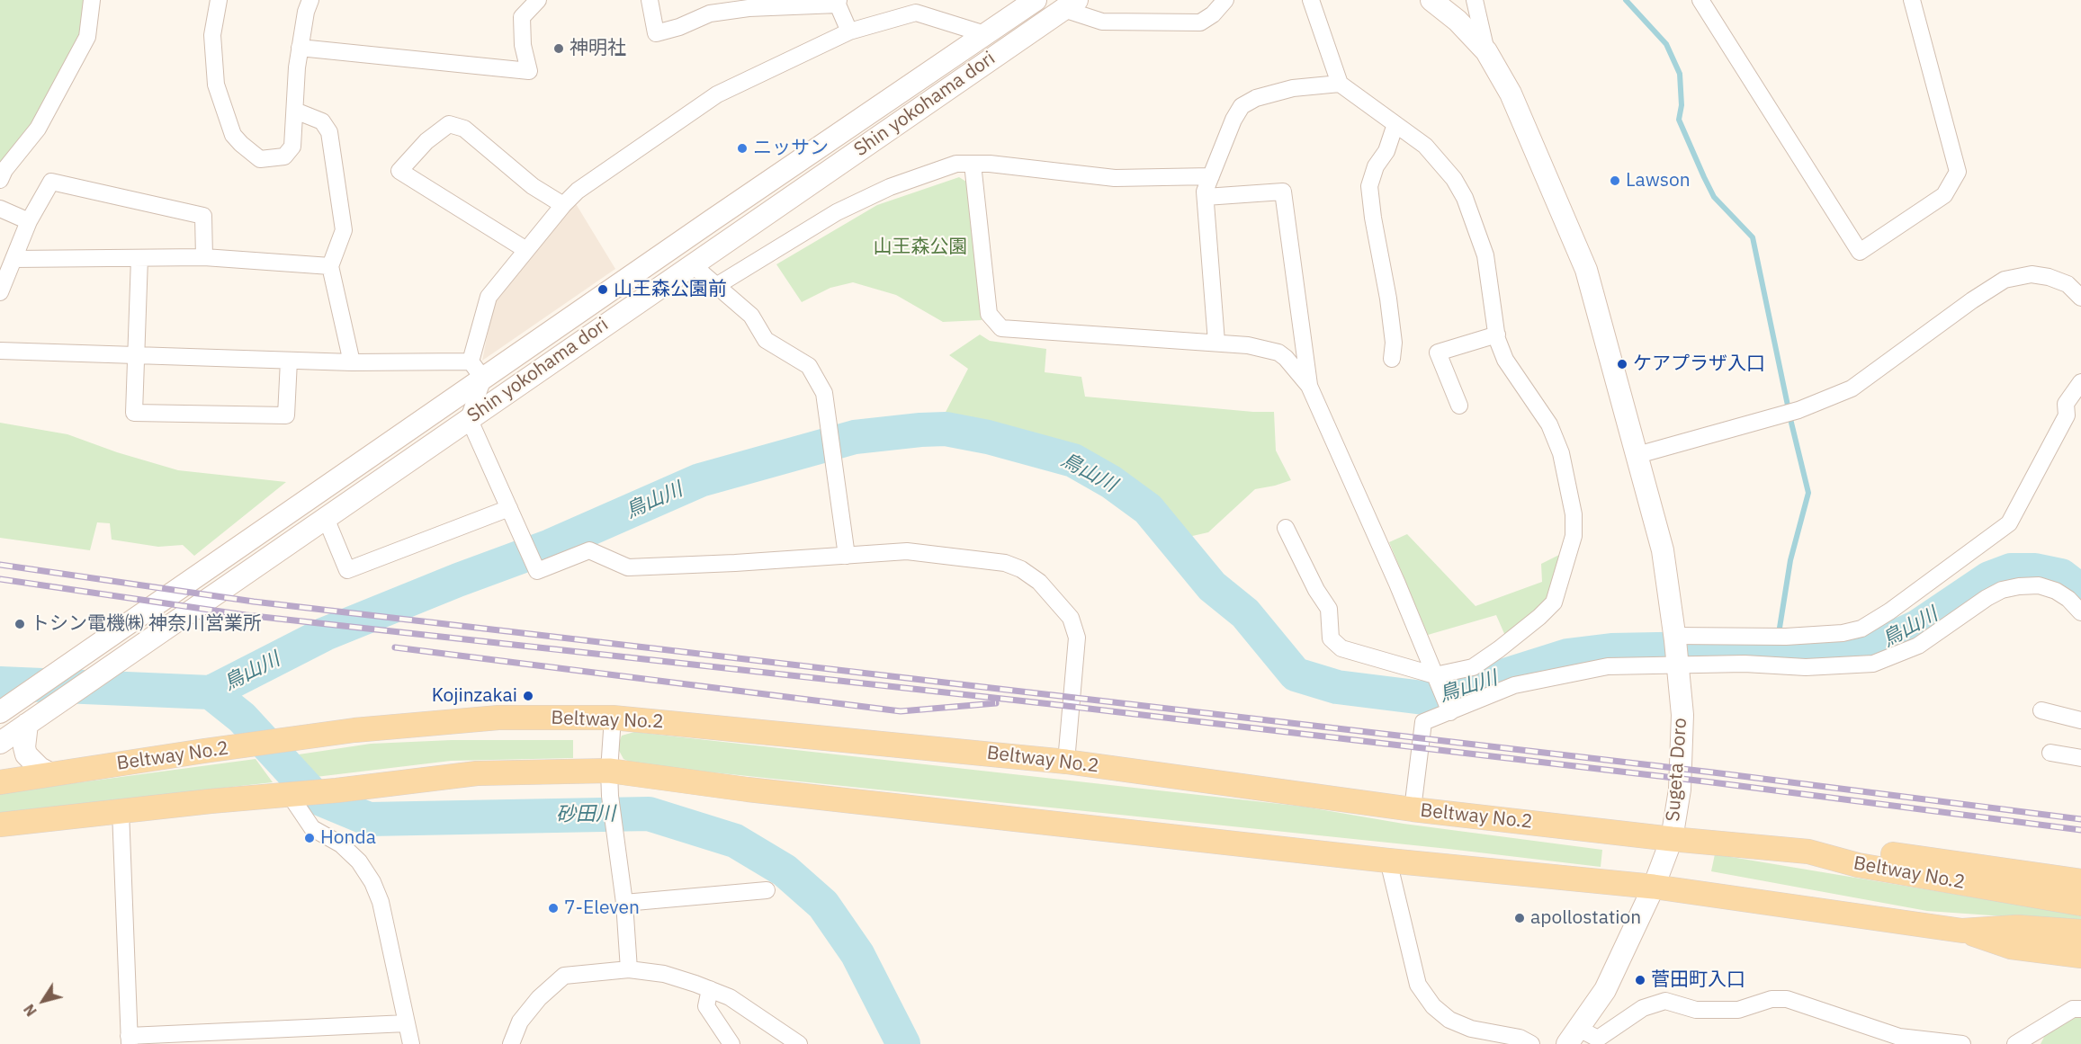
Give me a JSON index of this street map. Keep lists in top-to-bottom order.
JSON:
{
  "streets": {
    "main road": ["Beltway No.2"],
    "street": ["Shin yokohama dori", "Sugeta Doro"]
  },
  "crossings": [
    ["Beltway No.2", "Sugeta Doro"]
  ],
  "water": ["鳥山川", "砂田川"],
  "parks": ["山王森公園"],
  "places": [
    "神明社",
    "ニッサン",
    "Lawson",
    "山王森公園前",
    "ケアプラザ入口",
    "トシン電機㈱ 神奈川営業所",
    "Kojinzakai",
    "Honda",
    "7-Eleven",
    "apollostation",
    "菅田町入口"
  ],
  "north": "bottom left"
}
